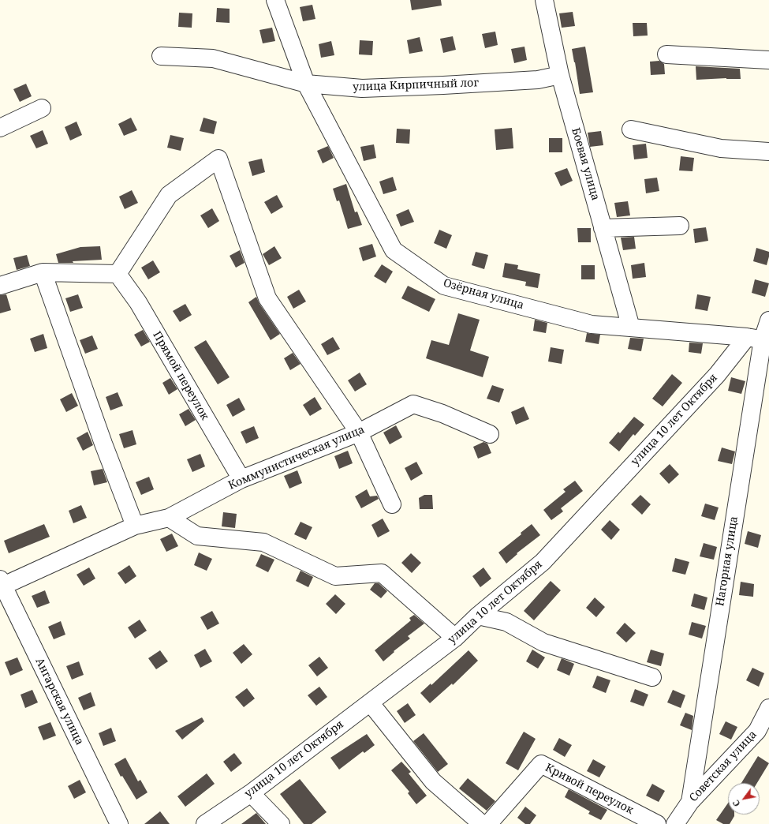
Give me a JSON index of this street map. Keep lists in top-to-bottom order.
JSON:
{
  "streets": {
    "street": [
      "улица Кирпичный лог",
      "Боевая улица",
      "Озёрная улица",
      "Прямой переулок",
      "улица 10 лет Октября",
      "Коммунистическая улица",
      "Нагорная улица",
      "Ангарская улица",
      "Советская улица",
      "Кривой переулок"
    ]
  },
  "crossings": [
    ["улица Кирпичный лог", "Боевая улица"],
    ["улица Кирпичный лог", "Озёрная улица"],
    ["Боевая улица", "Озёрная улица"],
    ["Озёрная улица", "улица 10 лет Октября"],
    ["Озёрная улица", "Нагорная улица"],
    ["Прямой переулок", "Коммунистическая улица"],
    ["улица 10 лет Октября", "Нагорная улица"],
    ["Коммунистическая улица", "Ангарская улица"],
    ["Нагорная улица", "Советская улица"]
  ],
  "north": "bottom left"
}
